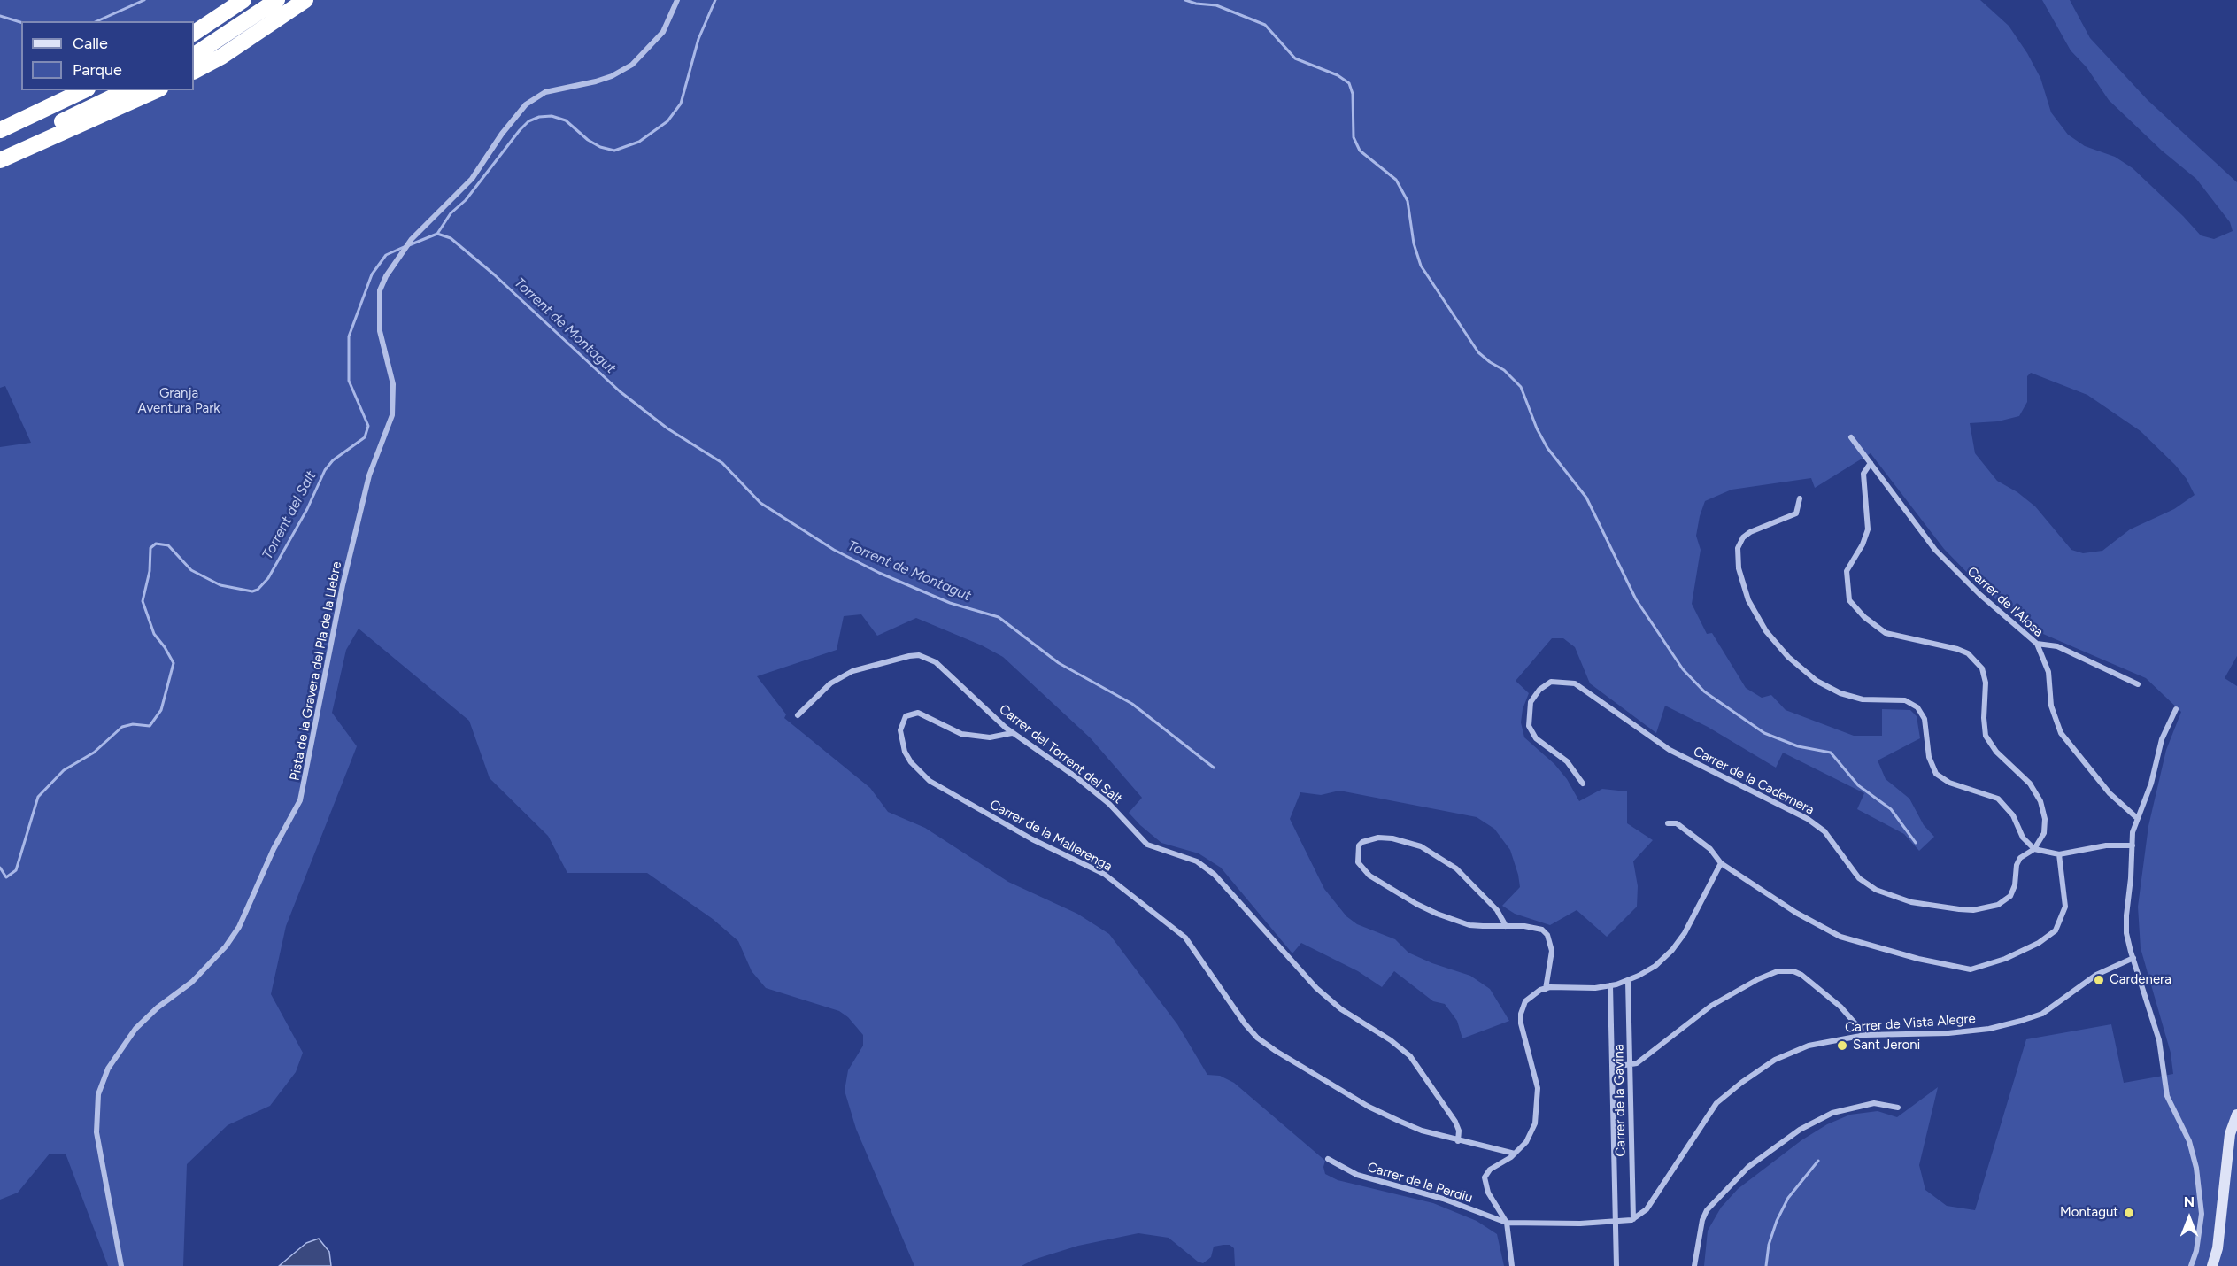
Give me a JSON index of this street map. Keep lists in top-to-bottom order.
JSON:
{
  "streets": {
    "street": [
      "Carrer de l'Alosa",
      "Pista de la Gravera del Pla de la Llebre",
      "Carrer del Torrent del Salt",
      "Carrer de la Cadernera",
      "Carrer de la Mallerenga",
      "Carrer de Vista Alegre",
      "Carrer de la Gavina",
      "Carrer de la Perdiu"
    ]
  },
  "crossings": [
    ["Carrer de l'Alosa", "Carrer de la Cadernera"],
    ["Carrer del Torrent del Salt", "Carrer de la Mallerenga"],
    ["Carrer de Vista Alegre", "Carrer de la Gavina"]
  ],
  "water": ["Torrent de Montagut", "Torrent del Salt"],
  "parks": ["Granja Aventura Park"],
  "places": ["Cardenera", "Sant Jeroni", "Montagut"],
  "legend": ["Calle", "Parque"],
  "north": "top"
}
